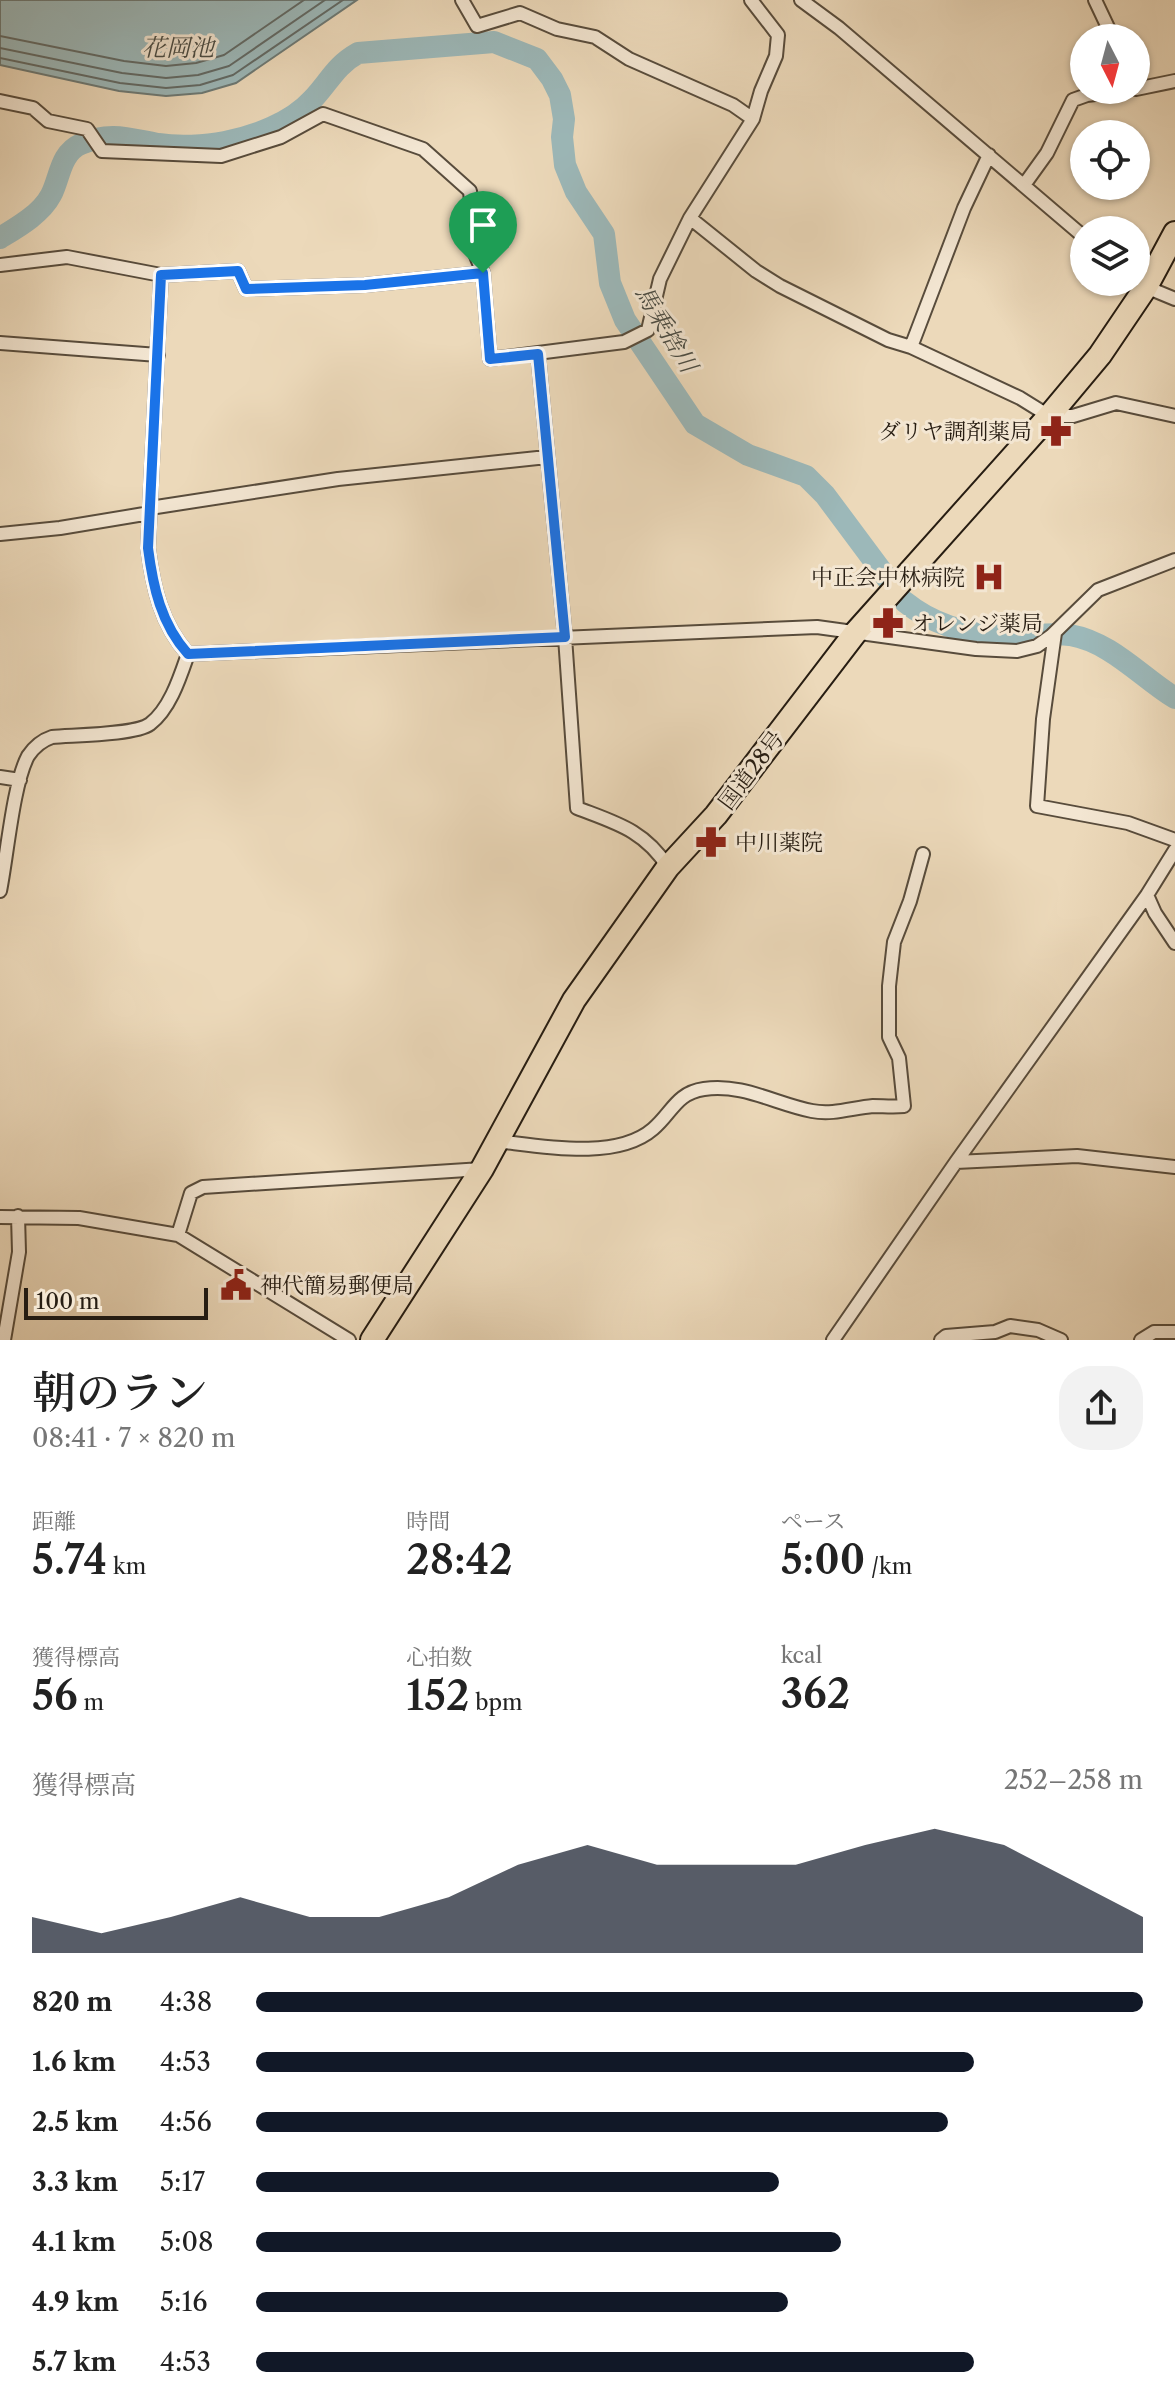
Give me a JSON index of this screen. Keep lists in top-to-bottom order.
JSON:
{
  "streets": {
    "highway": ["国道28号"]
  },
  "water": ["花岡池", "馬乗捨川"],
  "places": {
    "pharmacy": ["ダリヤ調剤薬局", "オレンジ薬局", "中川薬院"],
    "hospital": ["中正会中林病院"],
    "public building": ["神代簡易郵便局"]
  },
  "scale_bar": "100 m",
  "north": "bottom",
  "page": {
    "scale": "100 m",
    "heading": ["朝のラン", "08:41 · 7 × 820 m"],
    "stats": [
      ["距離", "5.74 km"],
      ["時間", "28:42"],
      ["ペース", "5:00 /km"],
      ["獲得標高", "56 m"],
      ["心拍数", "152 bpm"],
      ["kcal", "362"]
    ],
    "chart": ["獲得標高", "252–258 m"],
    "list": [
      {
        "name": "820 m",
        "note": "4:38"
      },
      {
        "name": "1.6 km",
        "note": "4:53"
      },
      {
        "name": "2.5 km",
        "note": "4:56"
      },
      {
        "name": "3.3 km",
        "note": "5:17"
      },
      {
        "name": "4.1 km",
        "note": "5:08"
      },
      {
        "name": "4.9 km",
        "note": "5:16"
      },
      {
        "name": "5.7 km",
        "note": "4:53"
      }
    ]
  }
}
